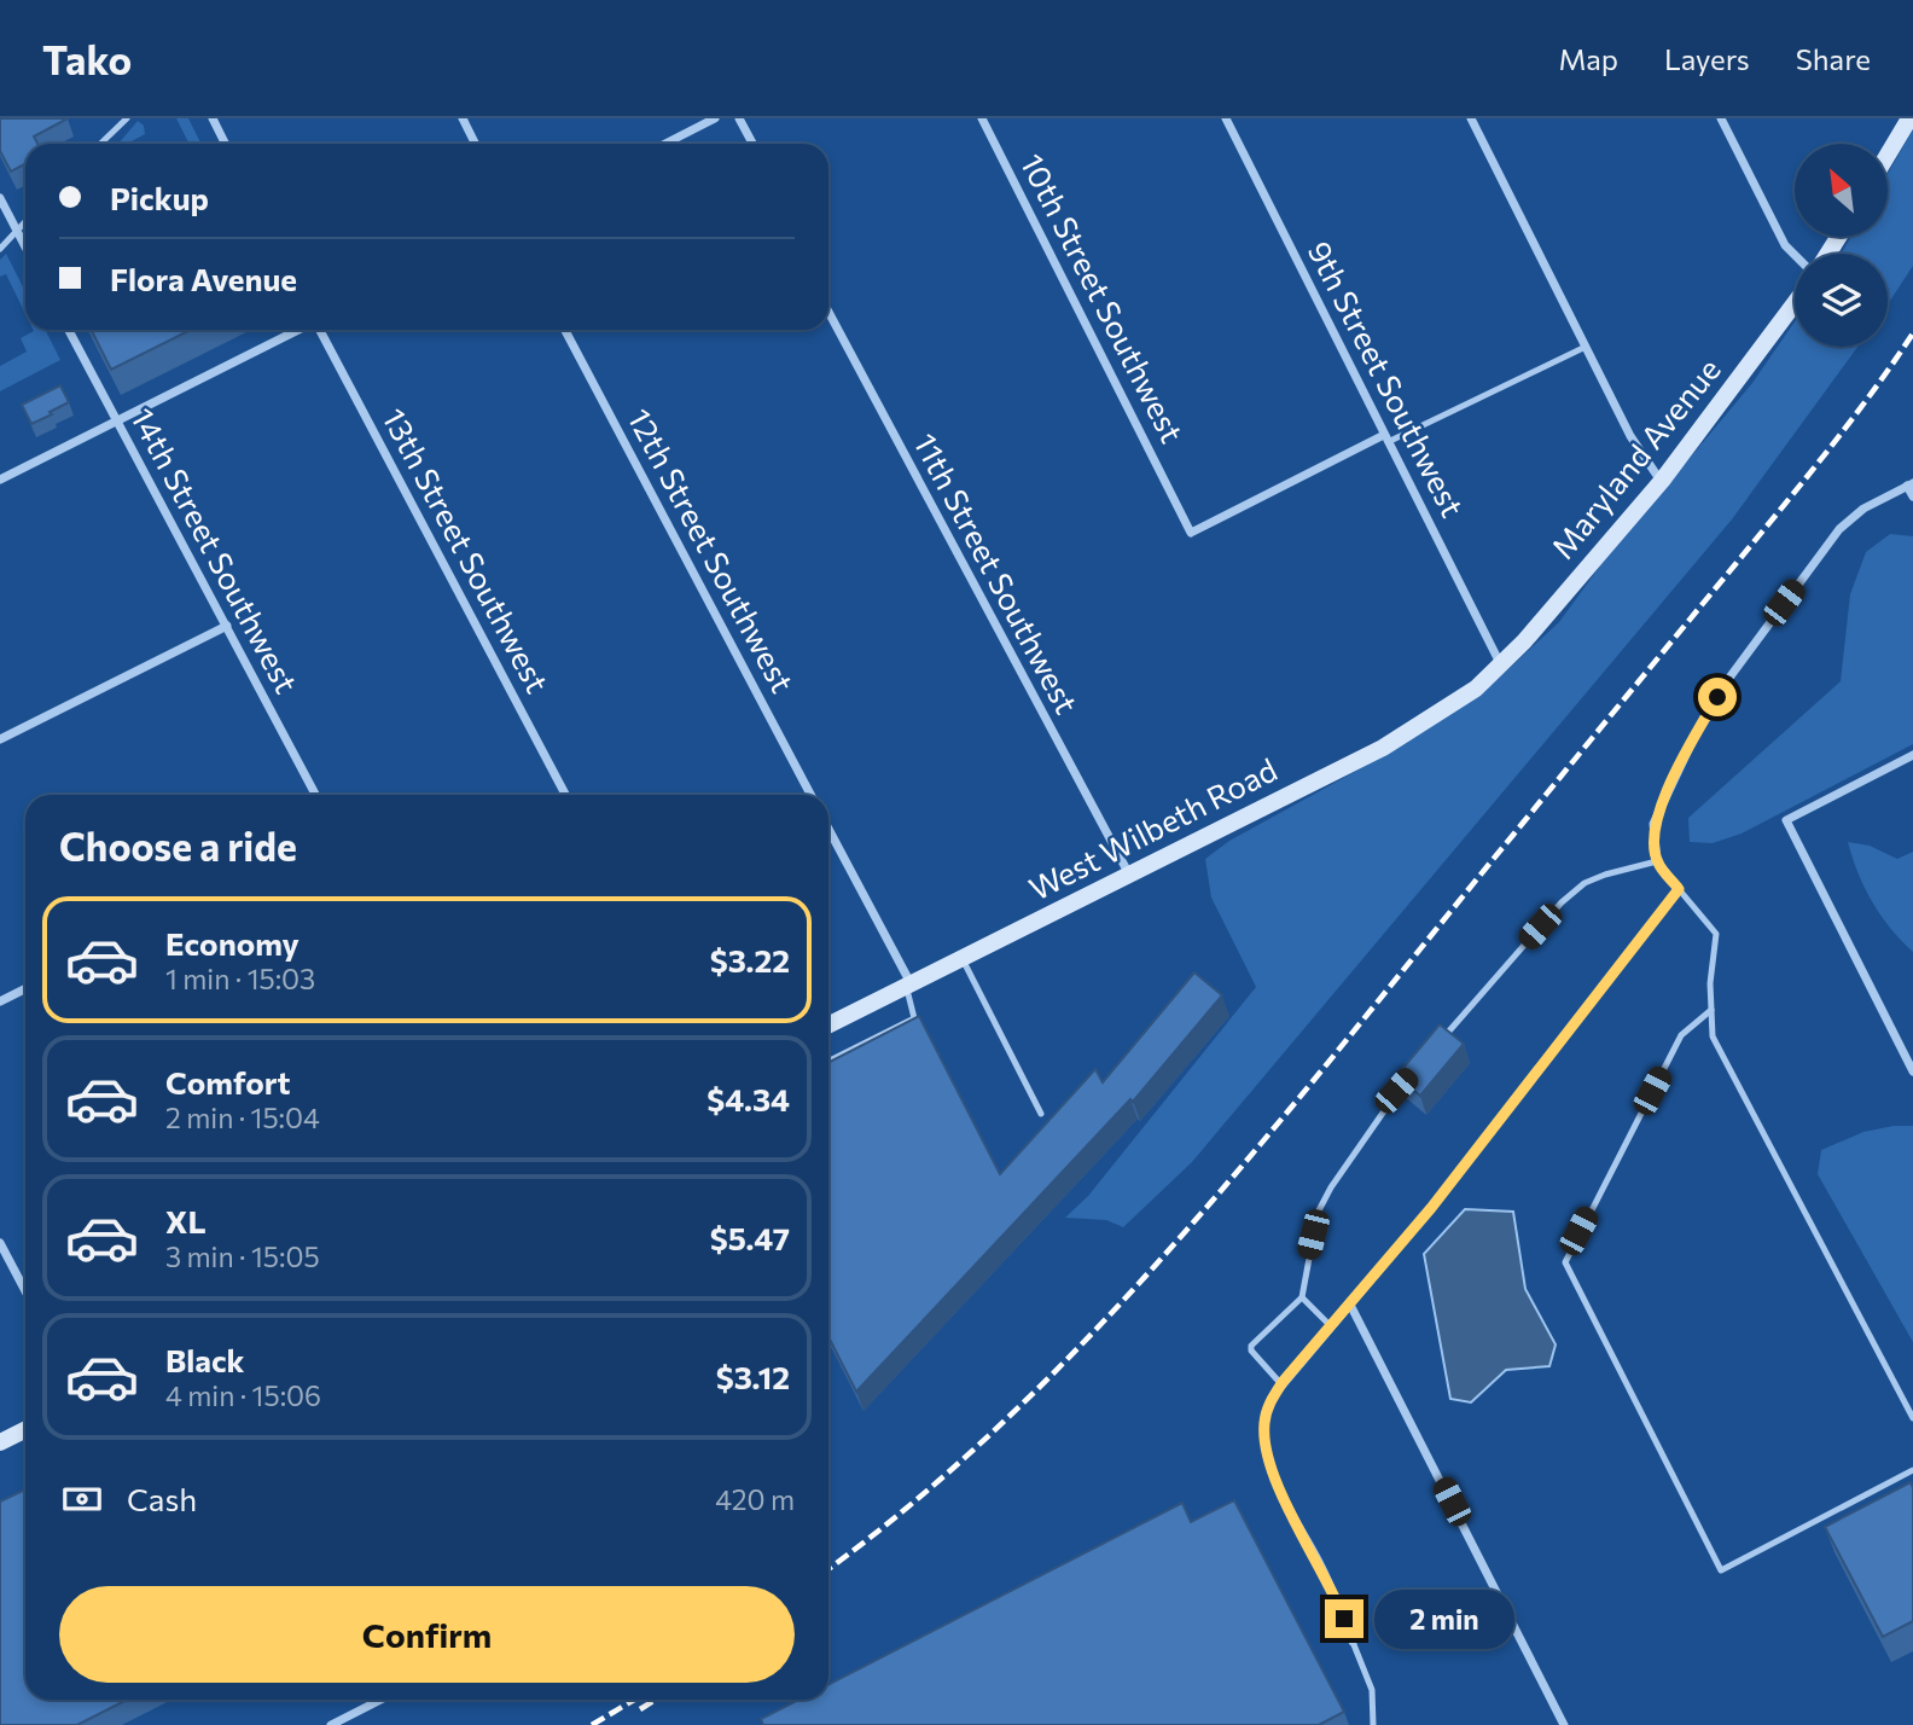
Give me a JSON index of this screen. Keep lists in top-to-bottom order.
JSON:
{
  "streets": {
    "main road": ["Maryland Avenue", "West Wilbeth Road"],
    "street": [
      "10th Street Southwest",
      "9th Street Southwest",
      "14th Street Southwest",
      "13th Street Southwest",
      "12th Street Southwest",
      "11th Street Southwest"
    ]
  },
  "crossings": [
    ["10th Street Southwest", "9th Street Southwest"],
    ["9th Street Southwest", "Maryland Avenue"],
    ["9th Street Southwest", "West Wilbeth Road"],
    ["Maryland Avenue", "West Wilbeth Road"],
    ["11th Street Southwest", "West Wilbeth Road"]
  ],
  "north": "top left",
  "page": {
    "header": "Tako",
    "nav": ["Map", "Layers", "Share"],
    "banner": ["Pickup", "Flora Avenue"],
    "heading": "Choose a ride",
    "list": [
      {
        "name": "Economy",
        "note": "1 min · 15:03",
        "value": "$3.22"
      },
      {
        "name": "Comfort",
        "note": "2 min · 15:04",
        "value": "$4.34"
      },
      {
        "name": "XL",
        "note": "3 min · 15:05",
        "value": "$5.47"
      },
      {
        "name": "Black",
        "note": "4 min · 15:06",
        "value": "$3.12"
      }
    ],
    "pay": ["Cash", "420 m"],
    "buttons": "Confirm",
    "bubble": "2 min"
  }
}
